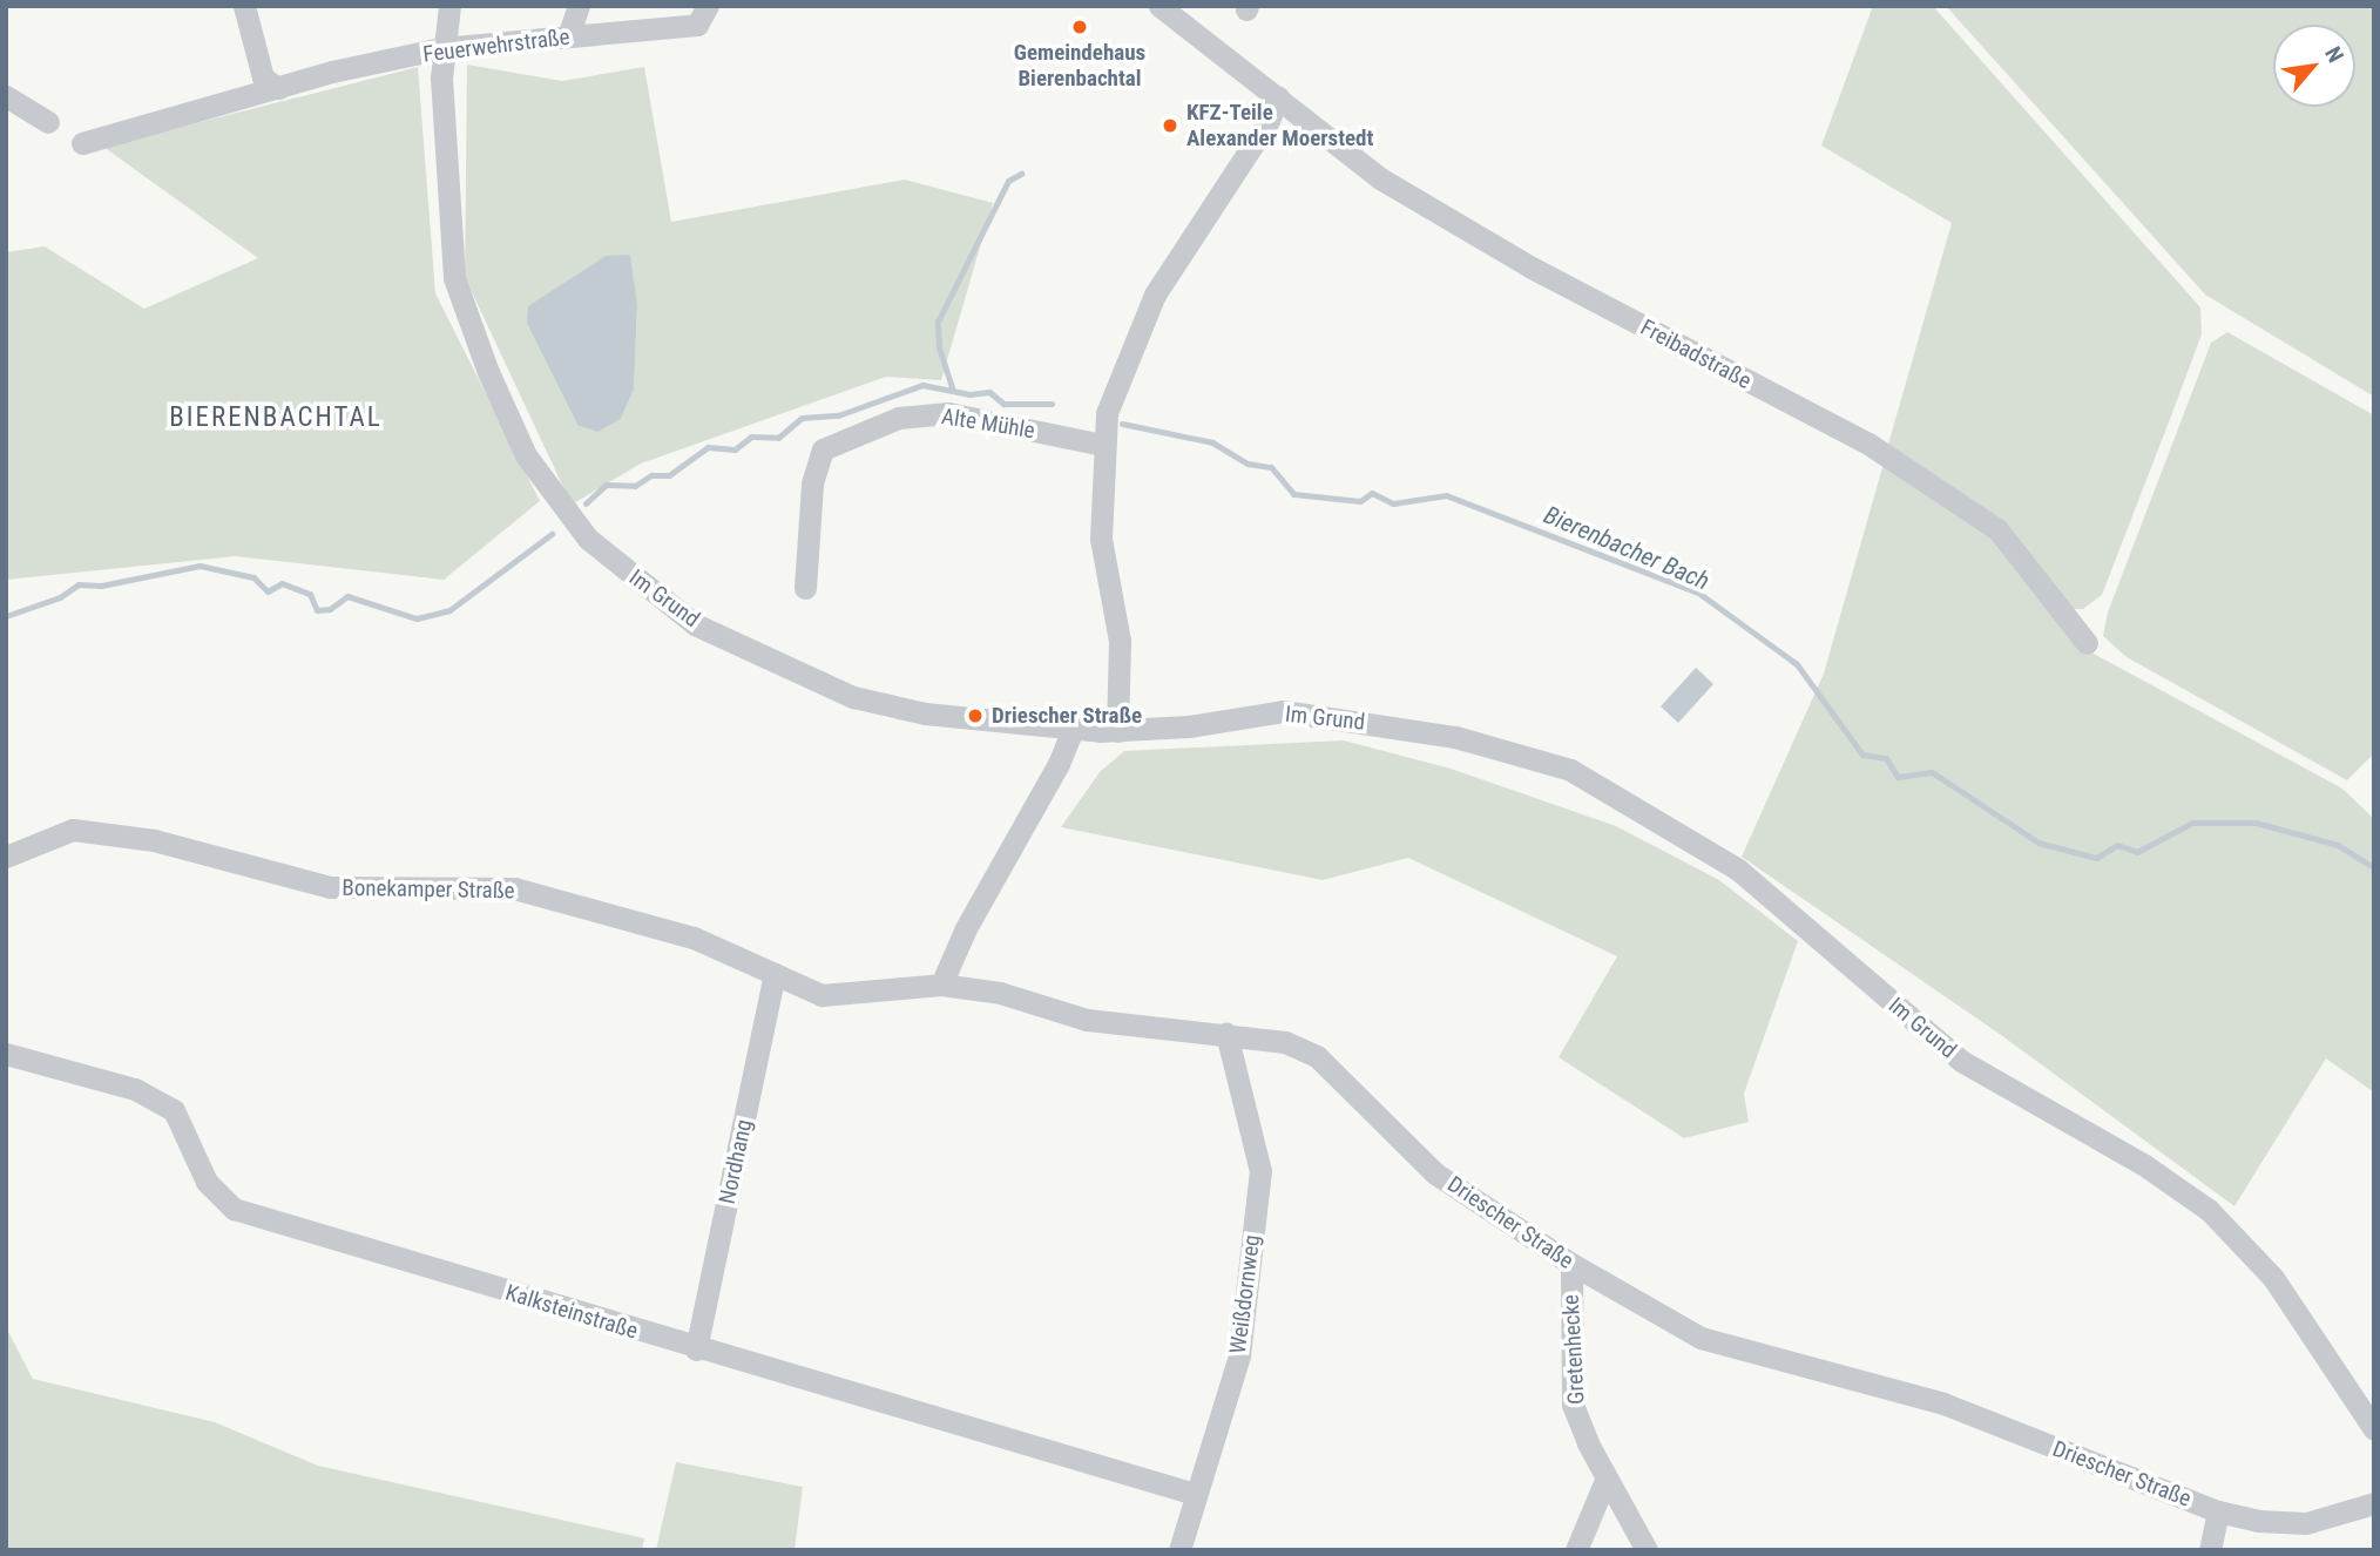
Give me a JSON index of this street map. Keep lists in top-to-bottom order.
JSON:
{
  "streets": {
    "street": [
      "Feuerwehrstraße",
      "Freibadstraße",
      "Alte Mühle",
      "Im Grund",
      "Bonekamper Straße",
      "Nordhang",
      "Driescher Straße",
      "Weißdornweg",
      "Kalksteinstraße",
      "Gretenhecke"
    ]
  },
  "crossings": [
    ["Feuerwehrstraße", "Im Grund"],
    ["Bonekamper Straße", "Nordhang"],
    ["Bonekamper Straße", "Driescher Straße"],
    ["Nordhang", "Kalksteinstraße"],
    ["Driescher Straße", "Weißdornweg"],
    ["Driescher Straße", "Gretenhecke"],
    ["Weißdornweg", "Kalksteinstraße"]
  ],
  "districts": ["BIERENBACHTAL"],
  "water": ["Bierenbacher Bach"],
  "places": ["Gemeindehaus Bierenbachtal", "KFZ-Teile Alexander Moerstedt", "Driescher Straße"],
  "north": "top right"
}
